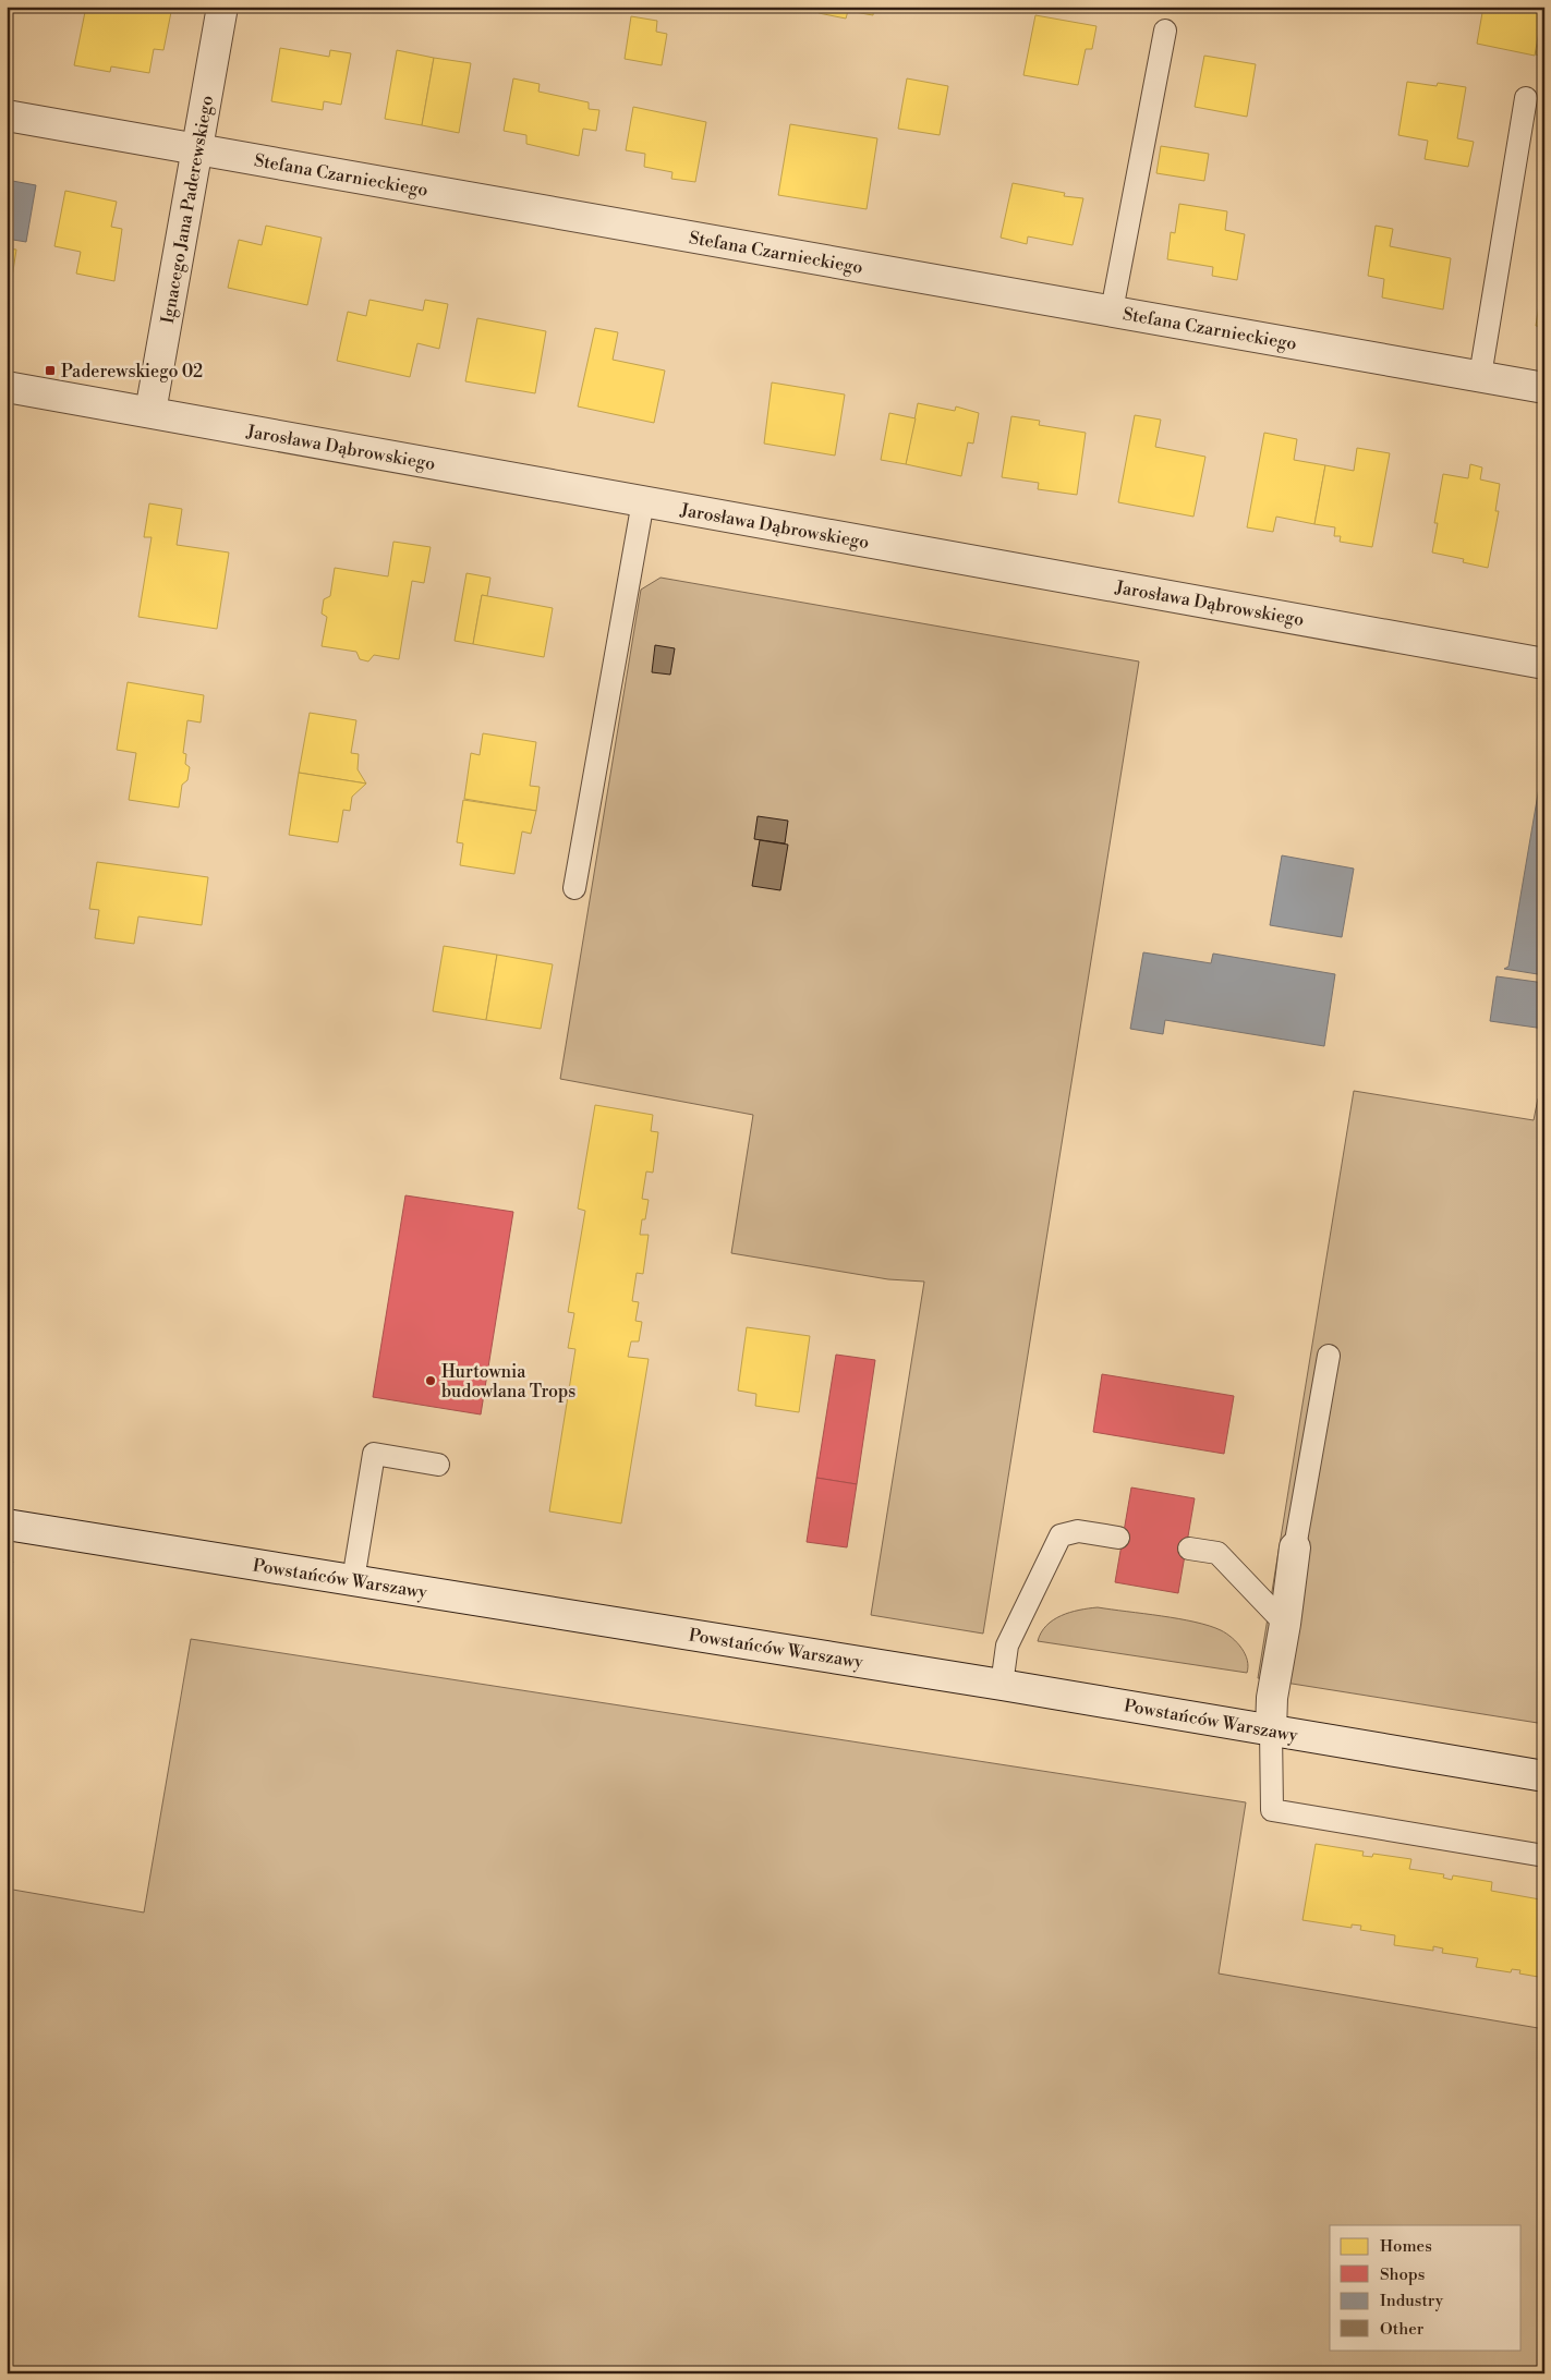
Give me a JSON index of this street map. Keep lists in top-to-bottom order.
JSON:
{
  "streets": {
    "street": [
      "Stefana Czarnieckiego",
      "Ignacego Jana Paderewskiego",
      "Jarosława Dąbrowskiego",
      "Powstańców Warszawy"
    ]
  },
  "crossings": [
    ["Stefana Czarnieckiego", "Ignacego Jana Paderewskiego"],
    ["Ignacego Jana Paderewskiego", "Jarosława Dąbrowskiego"]
  ],
  "places": {
    "transit": ["Paderewskiego 02"],
    "other": ["Hurtownia budowlana Trops"]
  },
  "legend": [
    "Homes",
    "Shops",
    "Industry",
    "Other"
  ]
}
